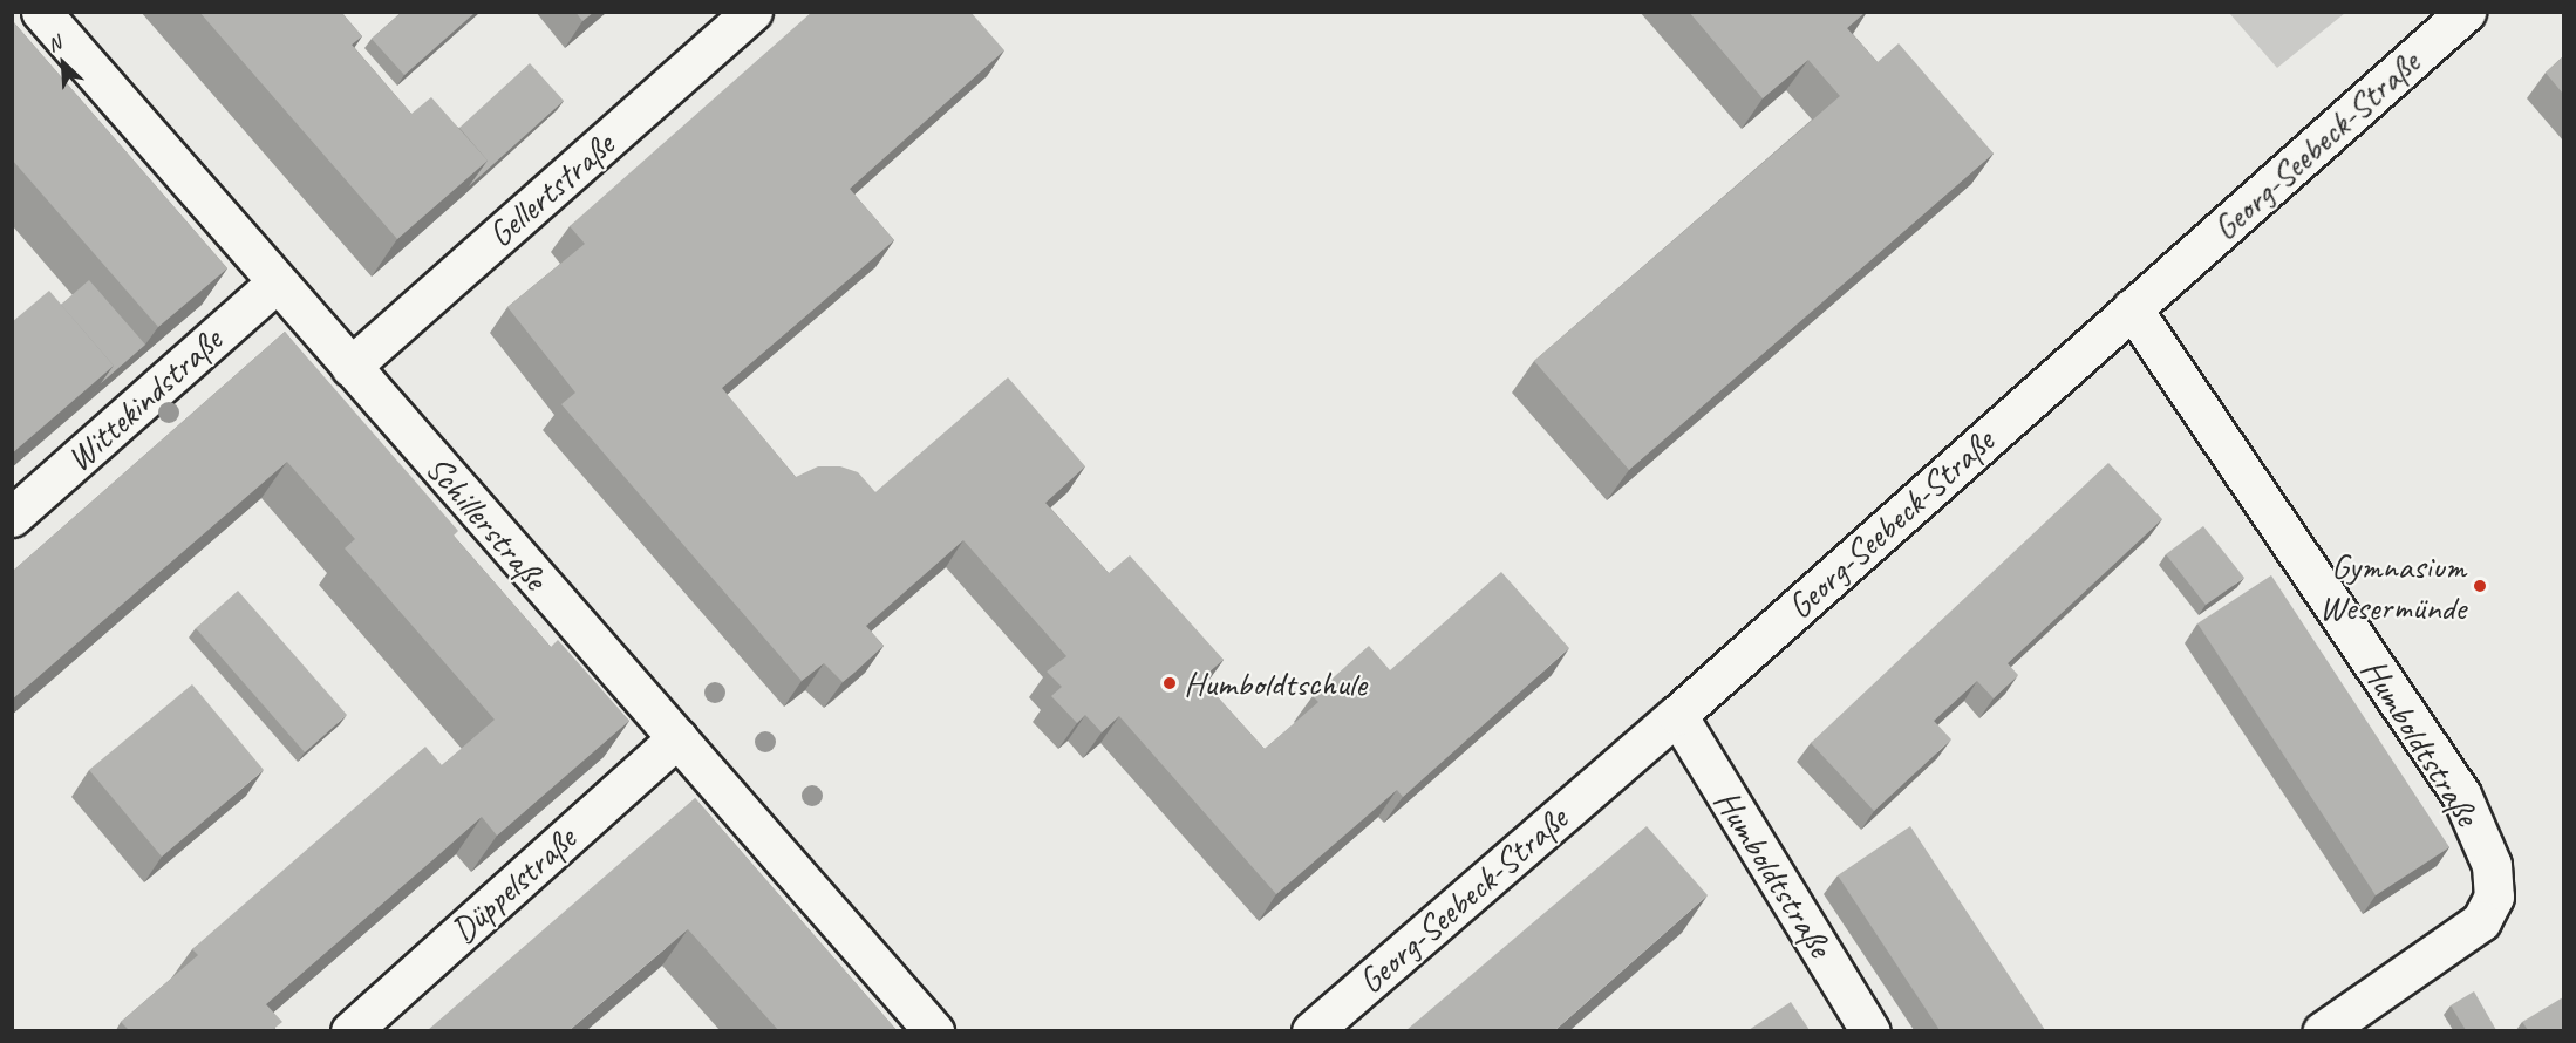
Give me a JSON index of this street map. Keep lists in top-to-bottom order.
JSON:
{
  "streets": {
    "street": [
      "Georg-Seebeck-Straße",
      "Gellertstraße",
      "Wittekindstraße",
      "Schillerstraße",
      "Humboldtstraße",
      "Düppelstraße"
    ]
  },
  "crossings": [
    ["Georg-Seebeck-Straße", "Humboldtstraße"],
    ["Gellertstraße", "Schillerstraße"],
    ["Wittekindstraße", "Schillerstraße"],
    ["Schillerstraße", "Düppelstraße"]
  ],
  "places": ["Gymnasium Wesermünde", "Humboldtschule"],
  "north": "top left"
}
